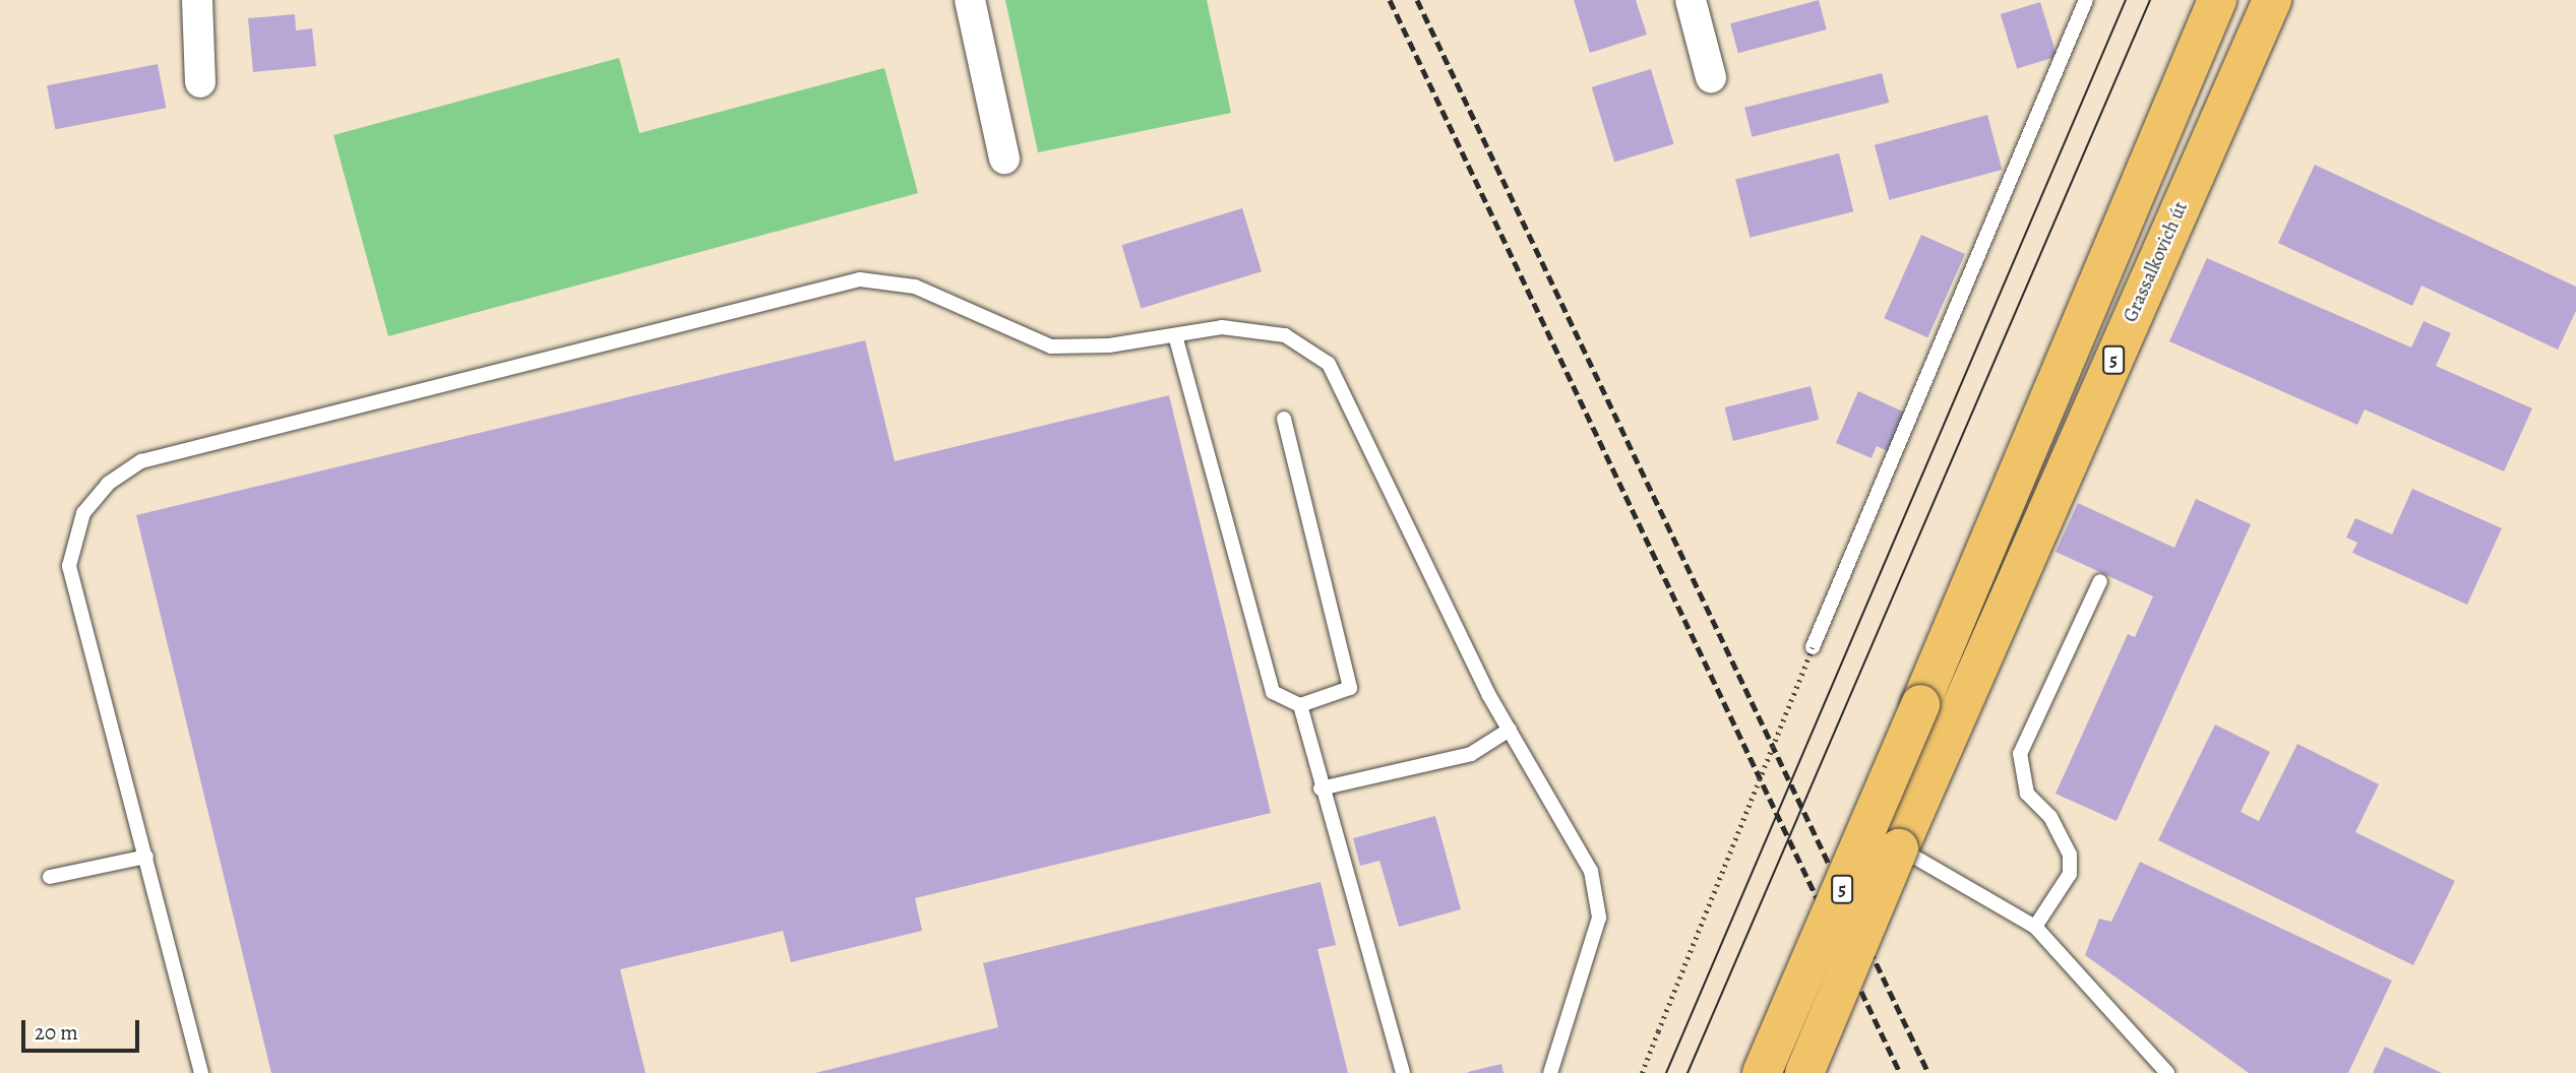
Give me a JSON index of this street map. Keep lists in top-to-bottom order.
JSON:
{
  "streets": {
    "main road": ["Grassalkovich út", "5"]
  },
  "crossings": [
    ["Grassalkovich út", "5"]
  ],
  "scale_bar": "20 m"
}
